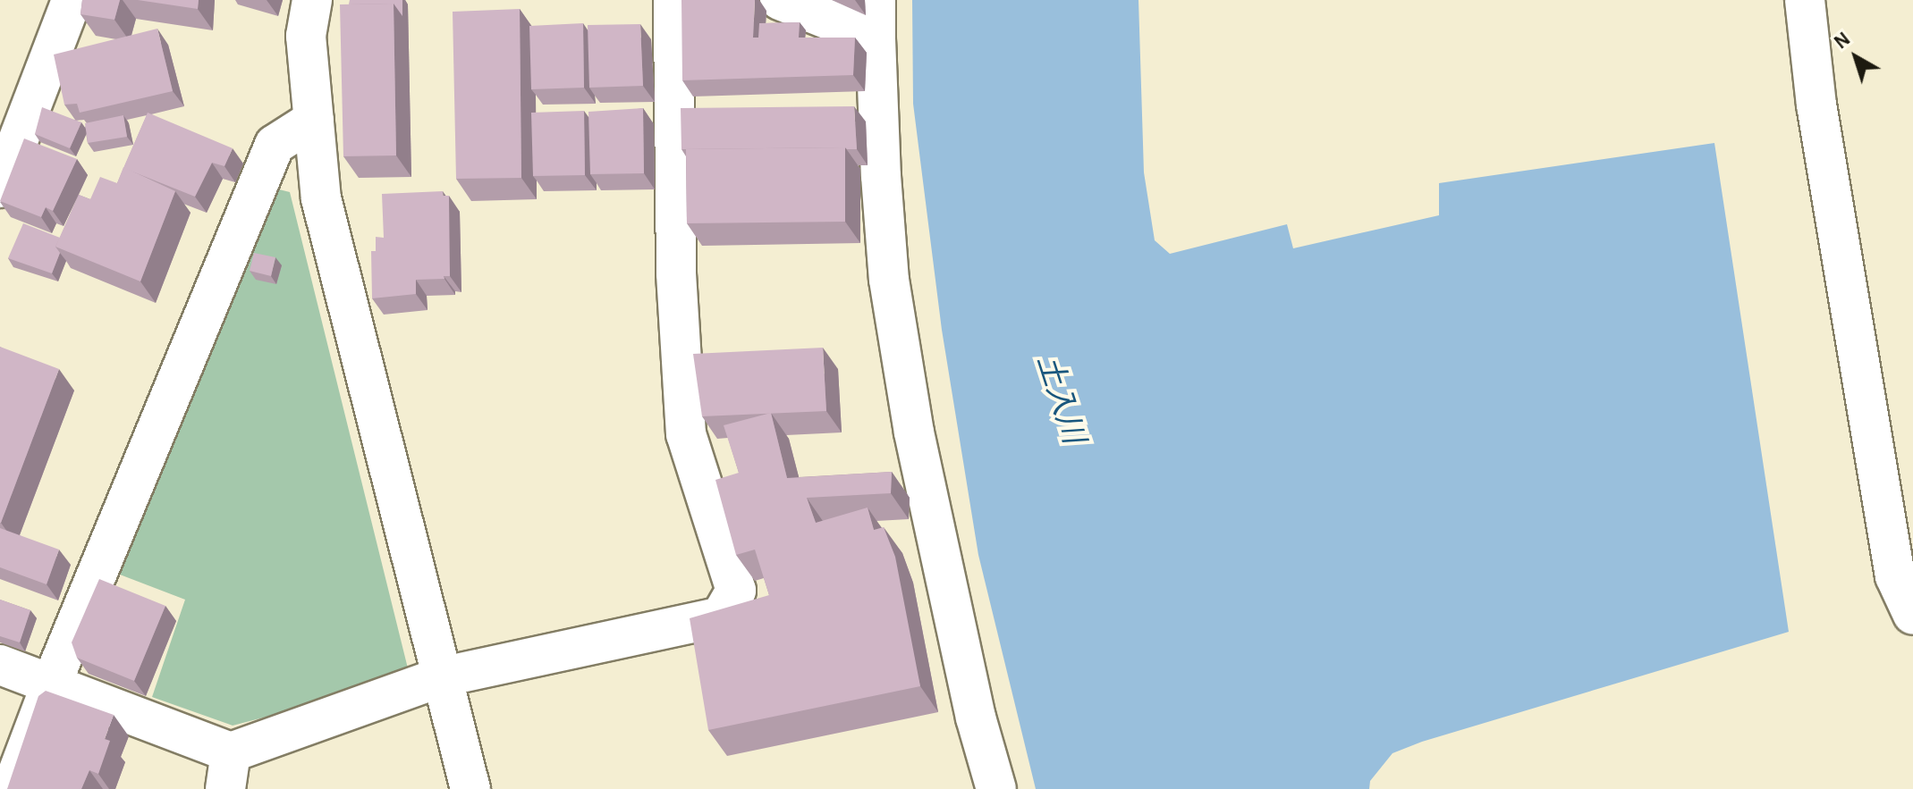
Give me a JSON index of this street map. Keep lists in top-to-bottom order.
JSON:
{
  "water": ["土入川"],
  "north": "top left"
}
